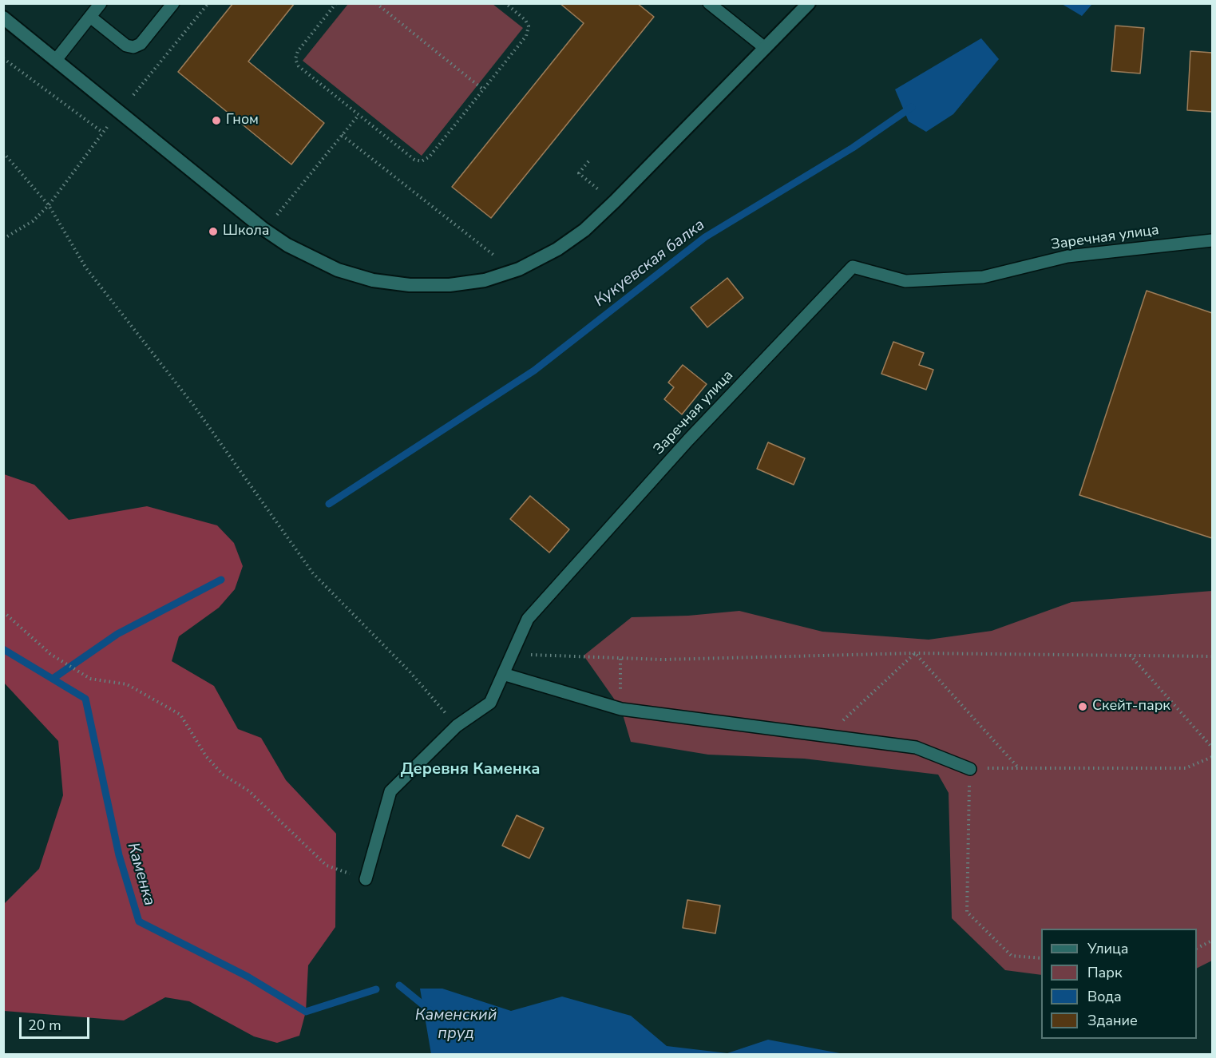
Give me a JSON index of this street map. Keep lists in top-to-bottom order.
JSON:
{
  "streets": {
    "lane": ["Заречная улица"]
  },
  "districts": ["Деревня Каменка"],
  "water": ["Кукуевская балка", "Каменка", "Каменский пруд"],
  "places": ["Гном", "Школа", "Скейт-парк"],
  "legend": [
    "Улица",
    "Парк",
    "Вода",
    "Здание"
  ],
  "scale_bar": "20 m"
}
